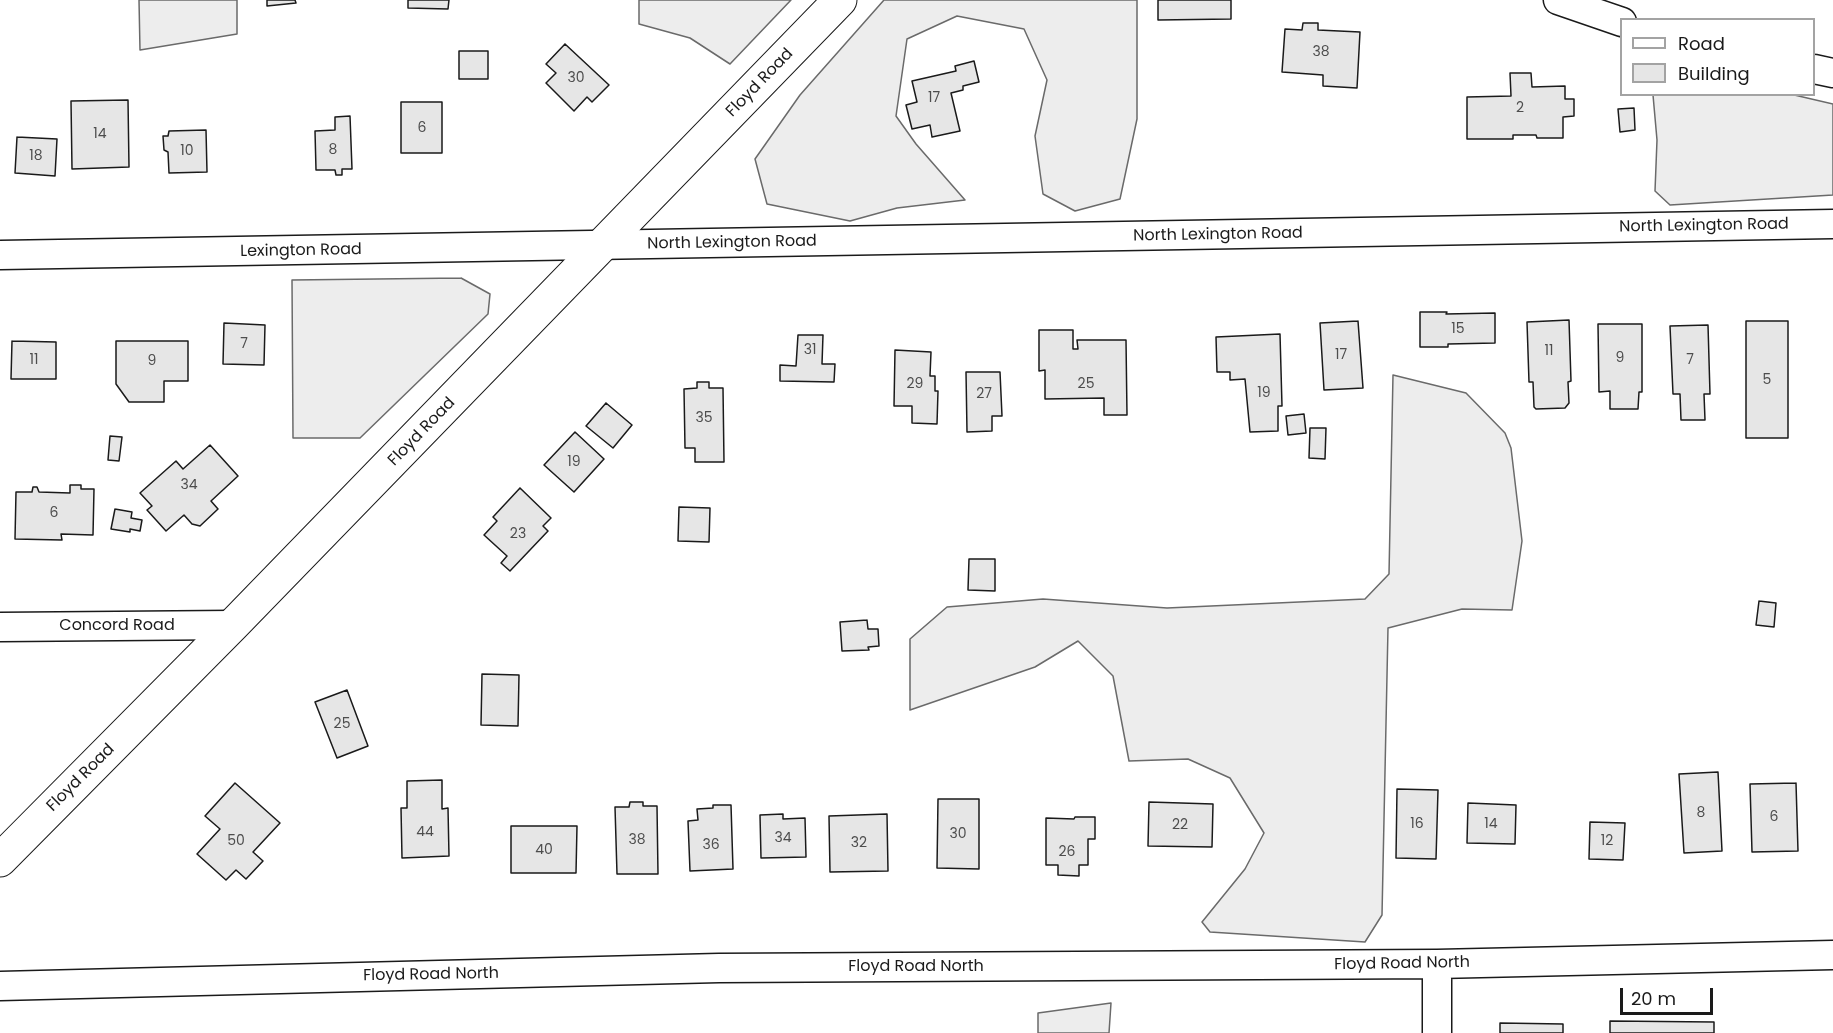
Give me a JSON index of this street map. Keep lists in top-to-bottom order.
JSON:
{
  "streets": {
    "street": [
      "Floyd Road",
      "North Lexington Road",
      "Lexington Road",
      "Concord Road",
      "Floyd Road North"
    ]
  },
  "crossings": [
    ["Floyd Road", "North Lexington Road"],
    ["Floyd Road", "Lexington Road"],
    ["Floyd Road", "Concord Road"],
    ["North Lexington Road", "Lexington Road"]
  ],
  "house_numbers": [
    "38",
    "30",
    "17",
    "2",
    "6",
    "14",
    "8",
    "10",
    "18",
    "15",
    "7",
    "31",
    "11",
    "17",
    "9",
    "11",
    "7",
    "9",
    "5",
    "29",
    "25",
    "19",
    "27",
    "35",
    "19",
    "34",
    "6",
    "23",
    "25",
    "8",
    "6",
    "16",
    "14",
    "22",
    "44",
    "30",
    "34",
    "38",
    "50",
    "12",
    "32",
    "36",
    "40",
    "26"
  ],
  "legend": ["Road", "Building"],
  "scale_bar": "20 m"
}
